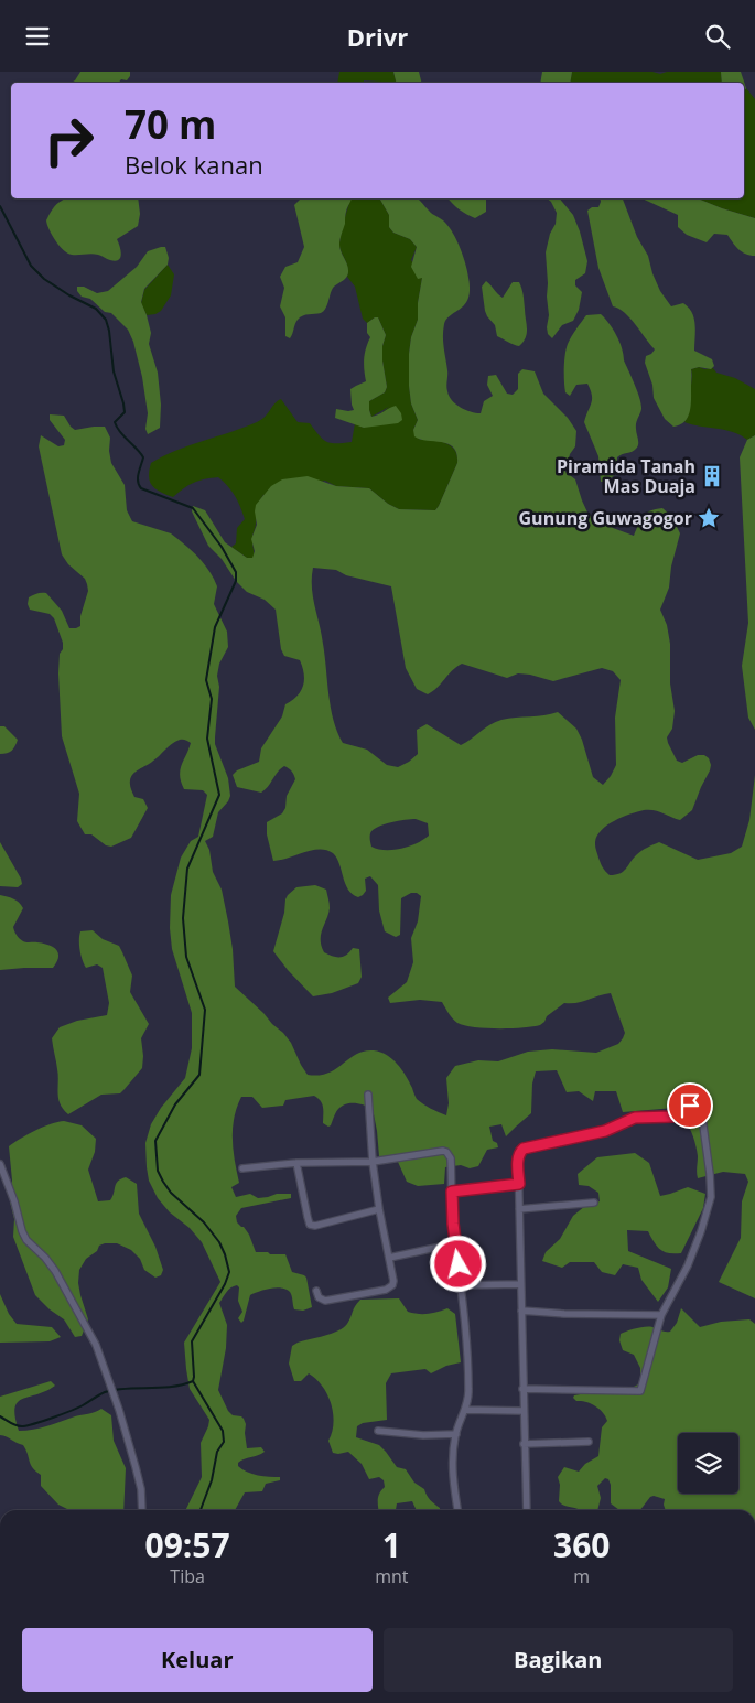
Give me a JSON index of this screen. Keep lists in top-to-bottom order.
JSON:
{
  "places": {
    "building": ["Piramida Tanah Mas Duaja"],
    "place": ["Gunung Guwagogor"]
  },
  "page": {
    "header": "Drivr",
    "turn": ["70 m", "Belok kanan"],
    "eta": [
      "09:57",
      "Tiba",
      "1",
      "mnt",
      "360",
      "m"
    ],
    "buttons": ["Keluar", "Bagikan"]
  }
}
